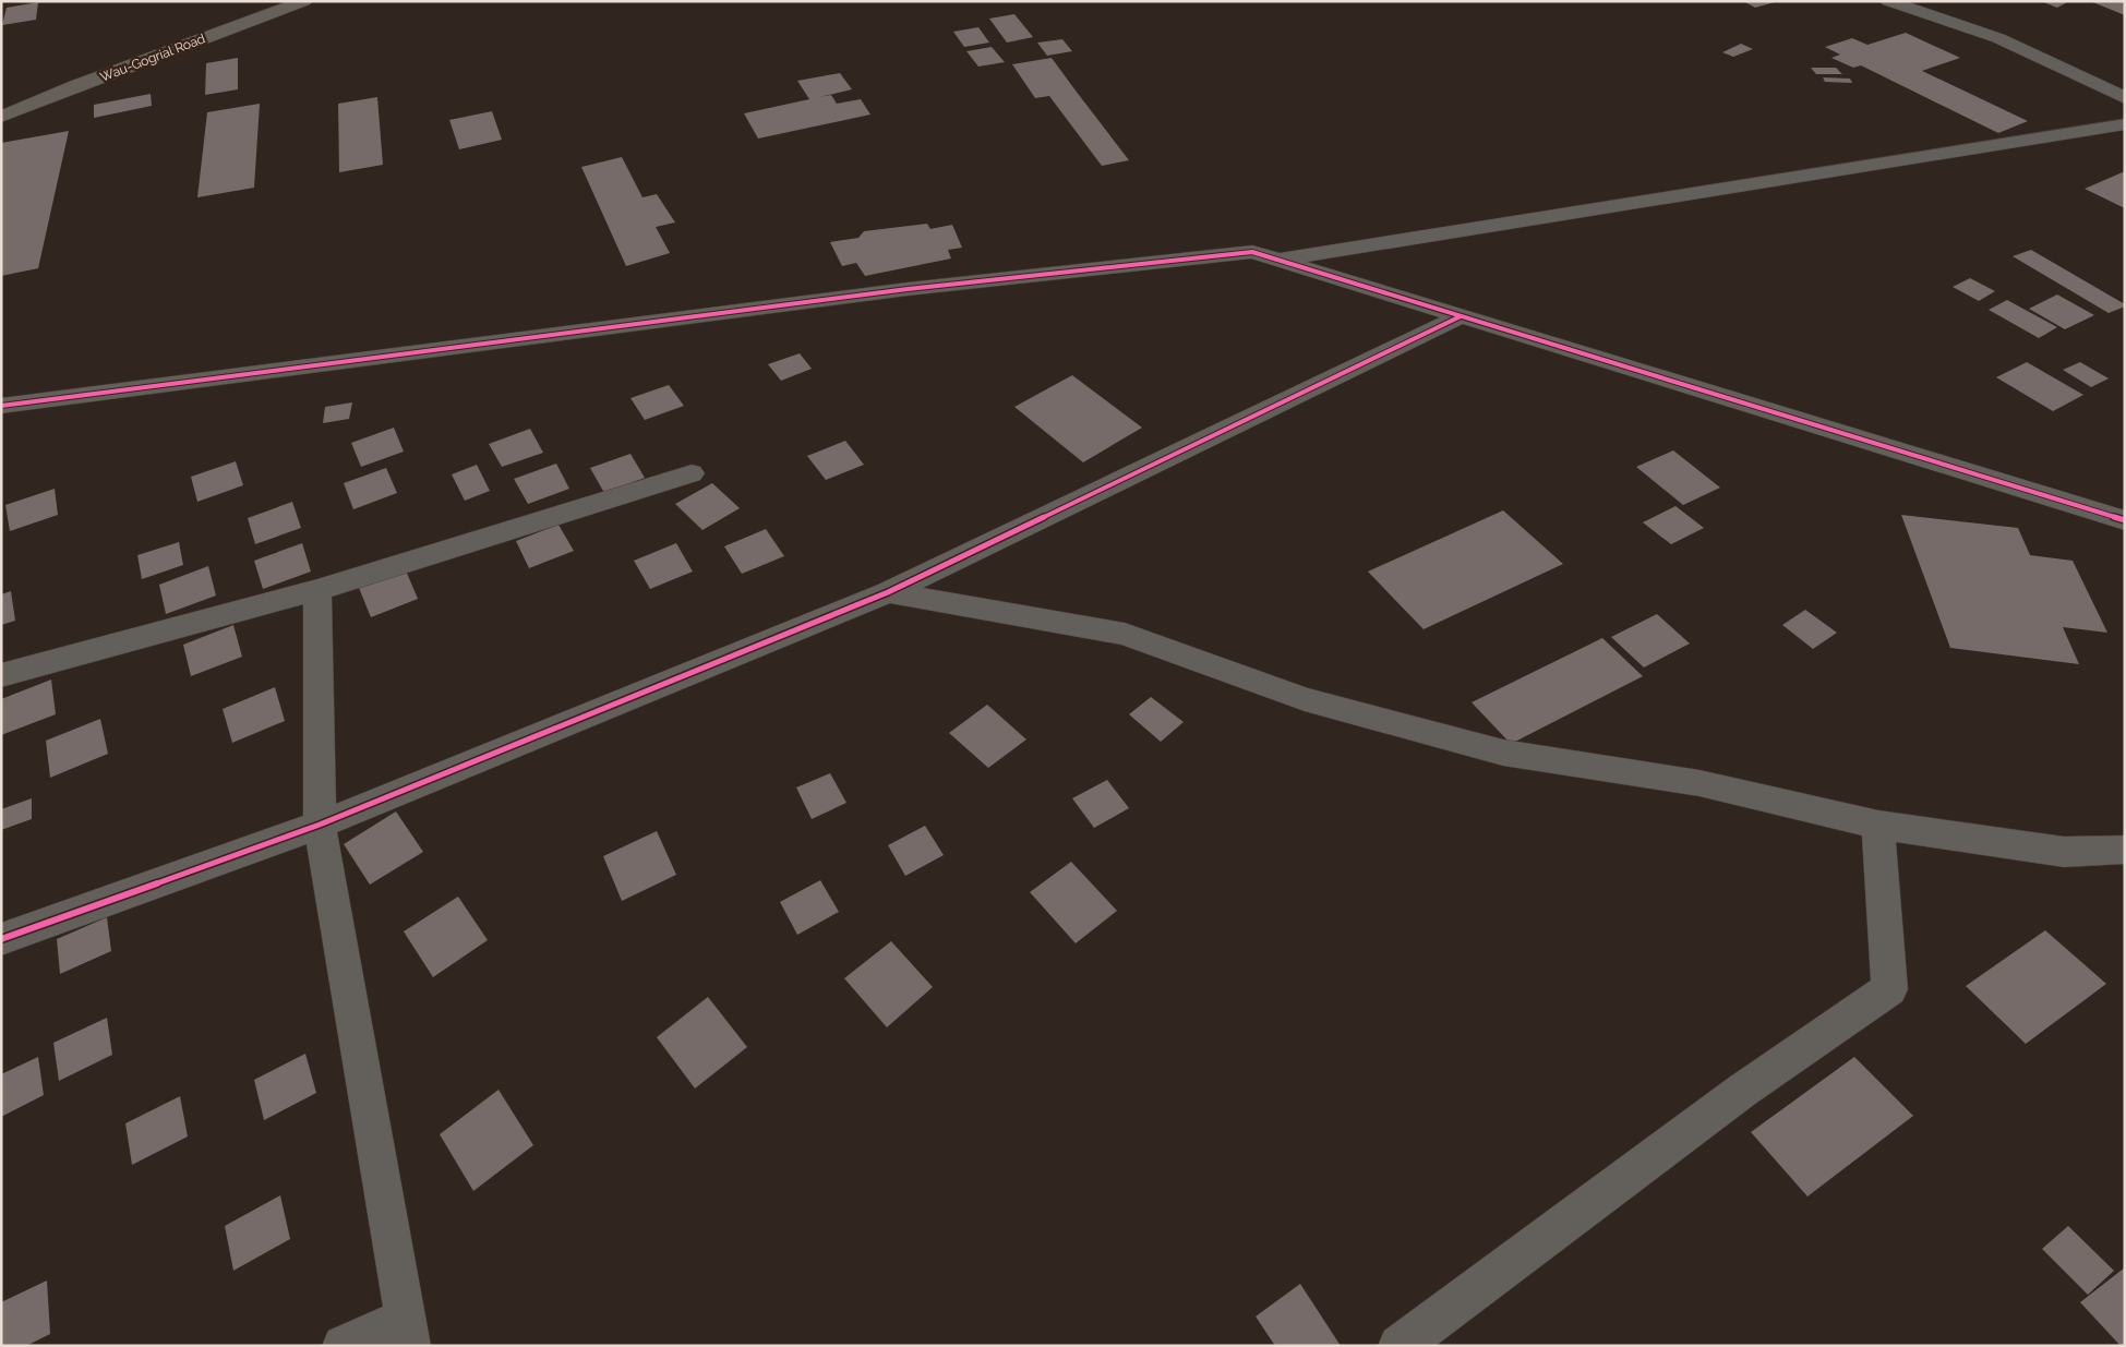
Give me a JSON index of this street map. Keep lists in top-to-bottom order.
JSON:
{
  "streets": {
    "main road": ["Wau-Gogrial Road"]
  }
}
